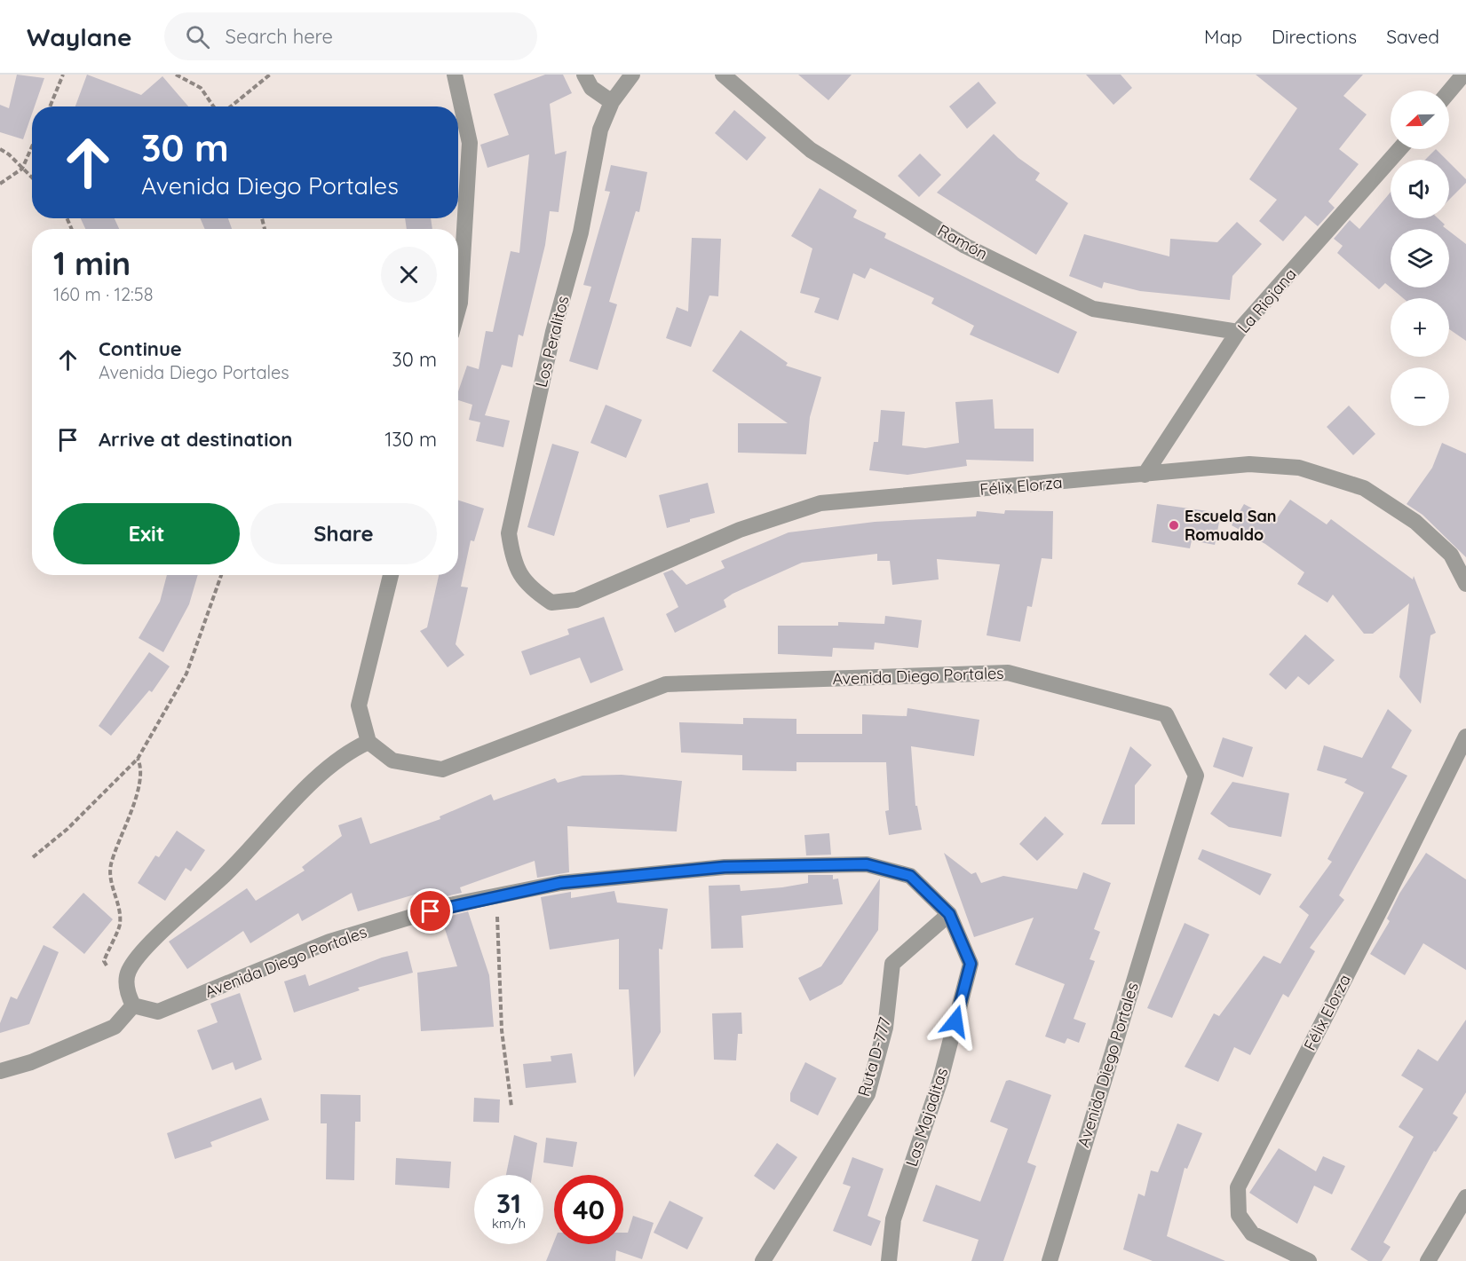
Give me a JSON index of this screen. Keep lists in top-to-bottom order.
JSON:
{
  "streets": {
    "street": [
      "Ramón",
      "La Riojana",
      "Los Peralitos",
      "Félix Elorza",
      "Avenida Diego Portales",
      "Ruta D-777",
      "Las Majaditas"
    ]
  },
  "crossings": [
    ["Ramón", "La Riojana"],
    ["La Riojana", "Félix Elorza"],
    ["Los Peralitos", "Félix Elorza"],
    ["Avenida Diego Portales", "Ruta D-777"],
    ["Avenida Diego Portales", "Las Majaditas"],
    ["Ruta D-777", "Las Majaditas"]
  ],
  "places": ["Escuela San Romualdo"],
  "north": "left",
  "page": {
    "header": "Waylane",
    "search": "Search here",
    "nav": ["Map", "Directions", "Saved"],
    "map_buttons": ["+", "−"],
    "turn": ["30 m", "Avenida Diego Portales"],
    "heading": ["1 min", "160 m · 12:58"],
    "list": [
      {
        "name": "Continue",
        "note": "Avenida Diego Portales",
        "value": "30 m"
      },
      {
        "name": "Arrive at destination",
        "value": "130 m"
      }
    ],
    "buttons": ["Exit", "Share"],
    "speed": "31 km/h",
    "limit": "40"
  }
}
